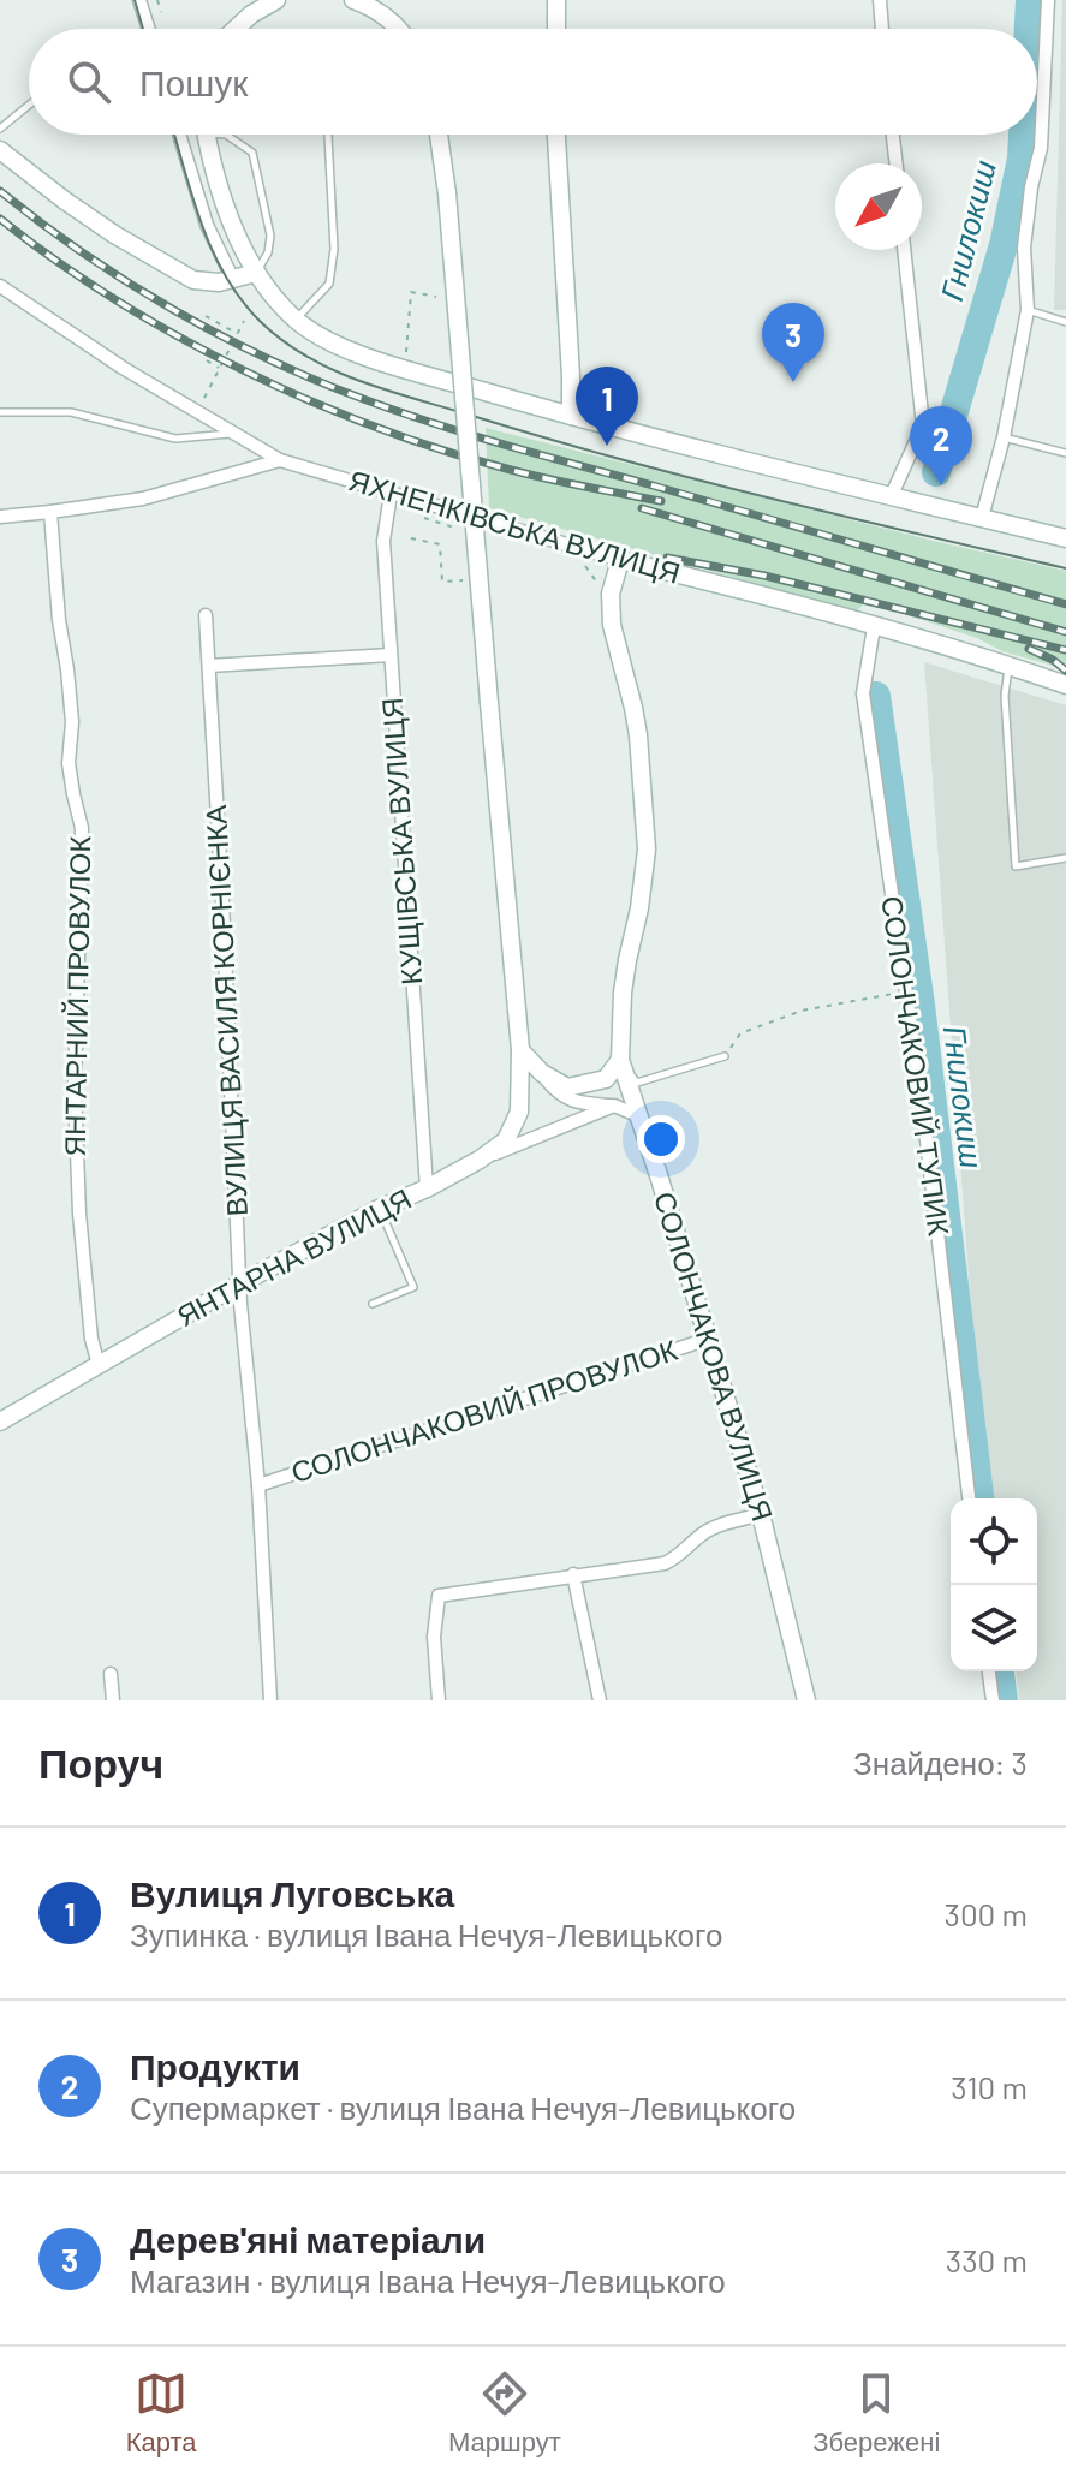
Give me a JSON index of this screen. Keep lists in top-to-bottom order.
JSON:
{
  "streets": {
    "main road": ["ЯХНЕНКІВСЬКА ВУЛИЦЯ", "ЯНТАРНА ВУЛИЦЯ", "СОЛОНЧАКОВА ВУЛИЦЯ"],
    "street": [
      "КУЩІВСЬКА ВУЛИЦЯ",
      "ЯНТАРНИЙ ПРОВУЛОК",
      "ВУЛИЦЯ ВАСИЛЯ КОРНІЄНКА",
      "СОЛОНЧАКОВИЙ ТУПИК",
      "СОЛОНЧАКОВИЙ ПРОВУЛОК"
    ]
  },
  "crossings": [
    ["ЯХНЕНКІВСЬКА ВУЛИЦЯ", "КУЩІВСЬКА ВУЛИЦЯ"],
    ["ЯХНЕНКІВСЬКА ВУЛИЦЯ", "СОЛОНЧАКОВИЙ ТУПИК"],
    ["ЯХНЕНКІВСЬКА ВУЛИЦЯ", "СОЛОНЧАКОВА ВУЛИЦЯ"],
    ["КУЩІВСЬКА ВУЛИЦЯ", "ЯНТАРНА ВУЛИЦЯ"],
    ["ЯНТАРНИЙ ПРОВУЛОК", "ЯНТАРНА ВУЛИЦЯ"],
    ["ВУЛИЦЯ ВАСИЛЯ КОРНІЄНКА", "ЯНТАРНА ВУЛИЦЯ"],
    ["ВУЛИЦЯ ВАСИЛЯ КОРНІЄНКА", "СОЛОНЧАКОВИЙ ПРОВУЛОК"],
    ["СОЛОНЧАКОВА ВУЛИЦЯ", "СОЛОНЧАКОВИЙ ПРОВУЛОК"]
  ],
  "water": ["Гнилокиш"],
  "north": "bottom left",
  "page": {
    "search": "Пошук",
    "pins": ["3", "1", "2"],
    "heading": ["Поруч", "Знайдено: 3"],
    "list": [
      {
        "mark": "1",
        "name": "Вулиця Луговська",
        "note": "Зупинка · вулиця Івана Нечуя-Левицького",
        "value": "300 m"
      },
      {
        "mark": "2",
        "name": "Продукти",
        "note": "Супермаркет · вулиця Івана Нечуя-Левицького",
        "value": "310 m"
      },
      {
        "mark": "3",
        "name": "Дерев'янi матерiали",
        "note": "Магазин · вулиця Івана Нечуя-Левицького",
        "value": "330 m"
      }
    ],
    "nav": ["Карта", "Маршрут", "Збережені"]
  }
}
